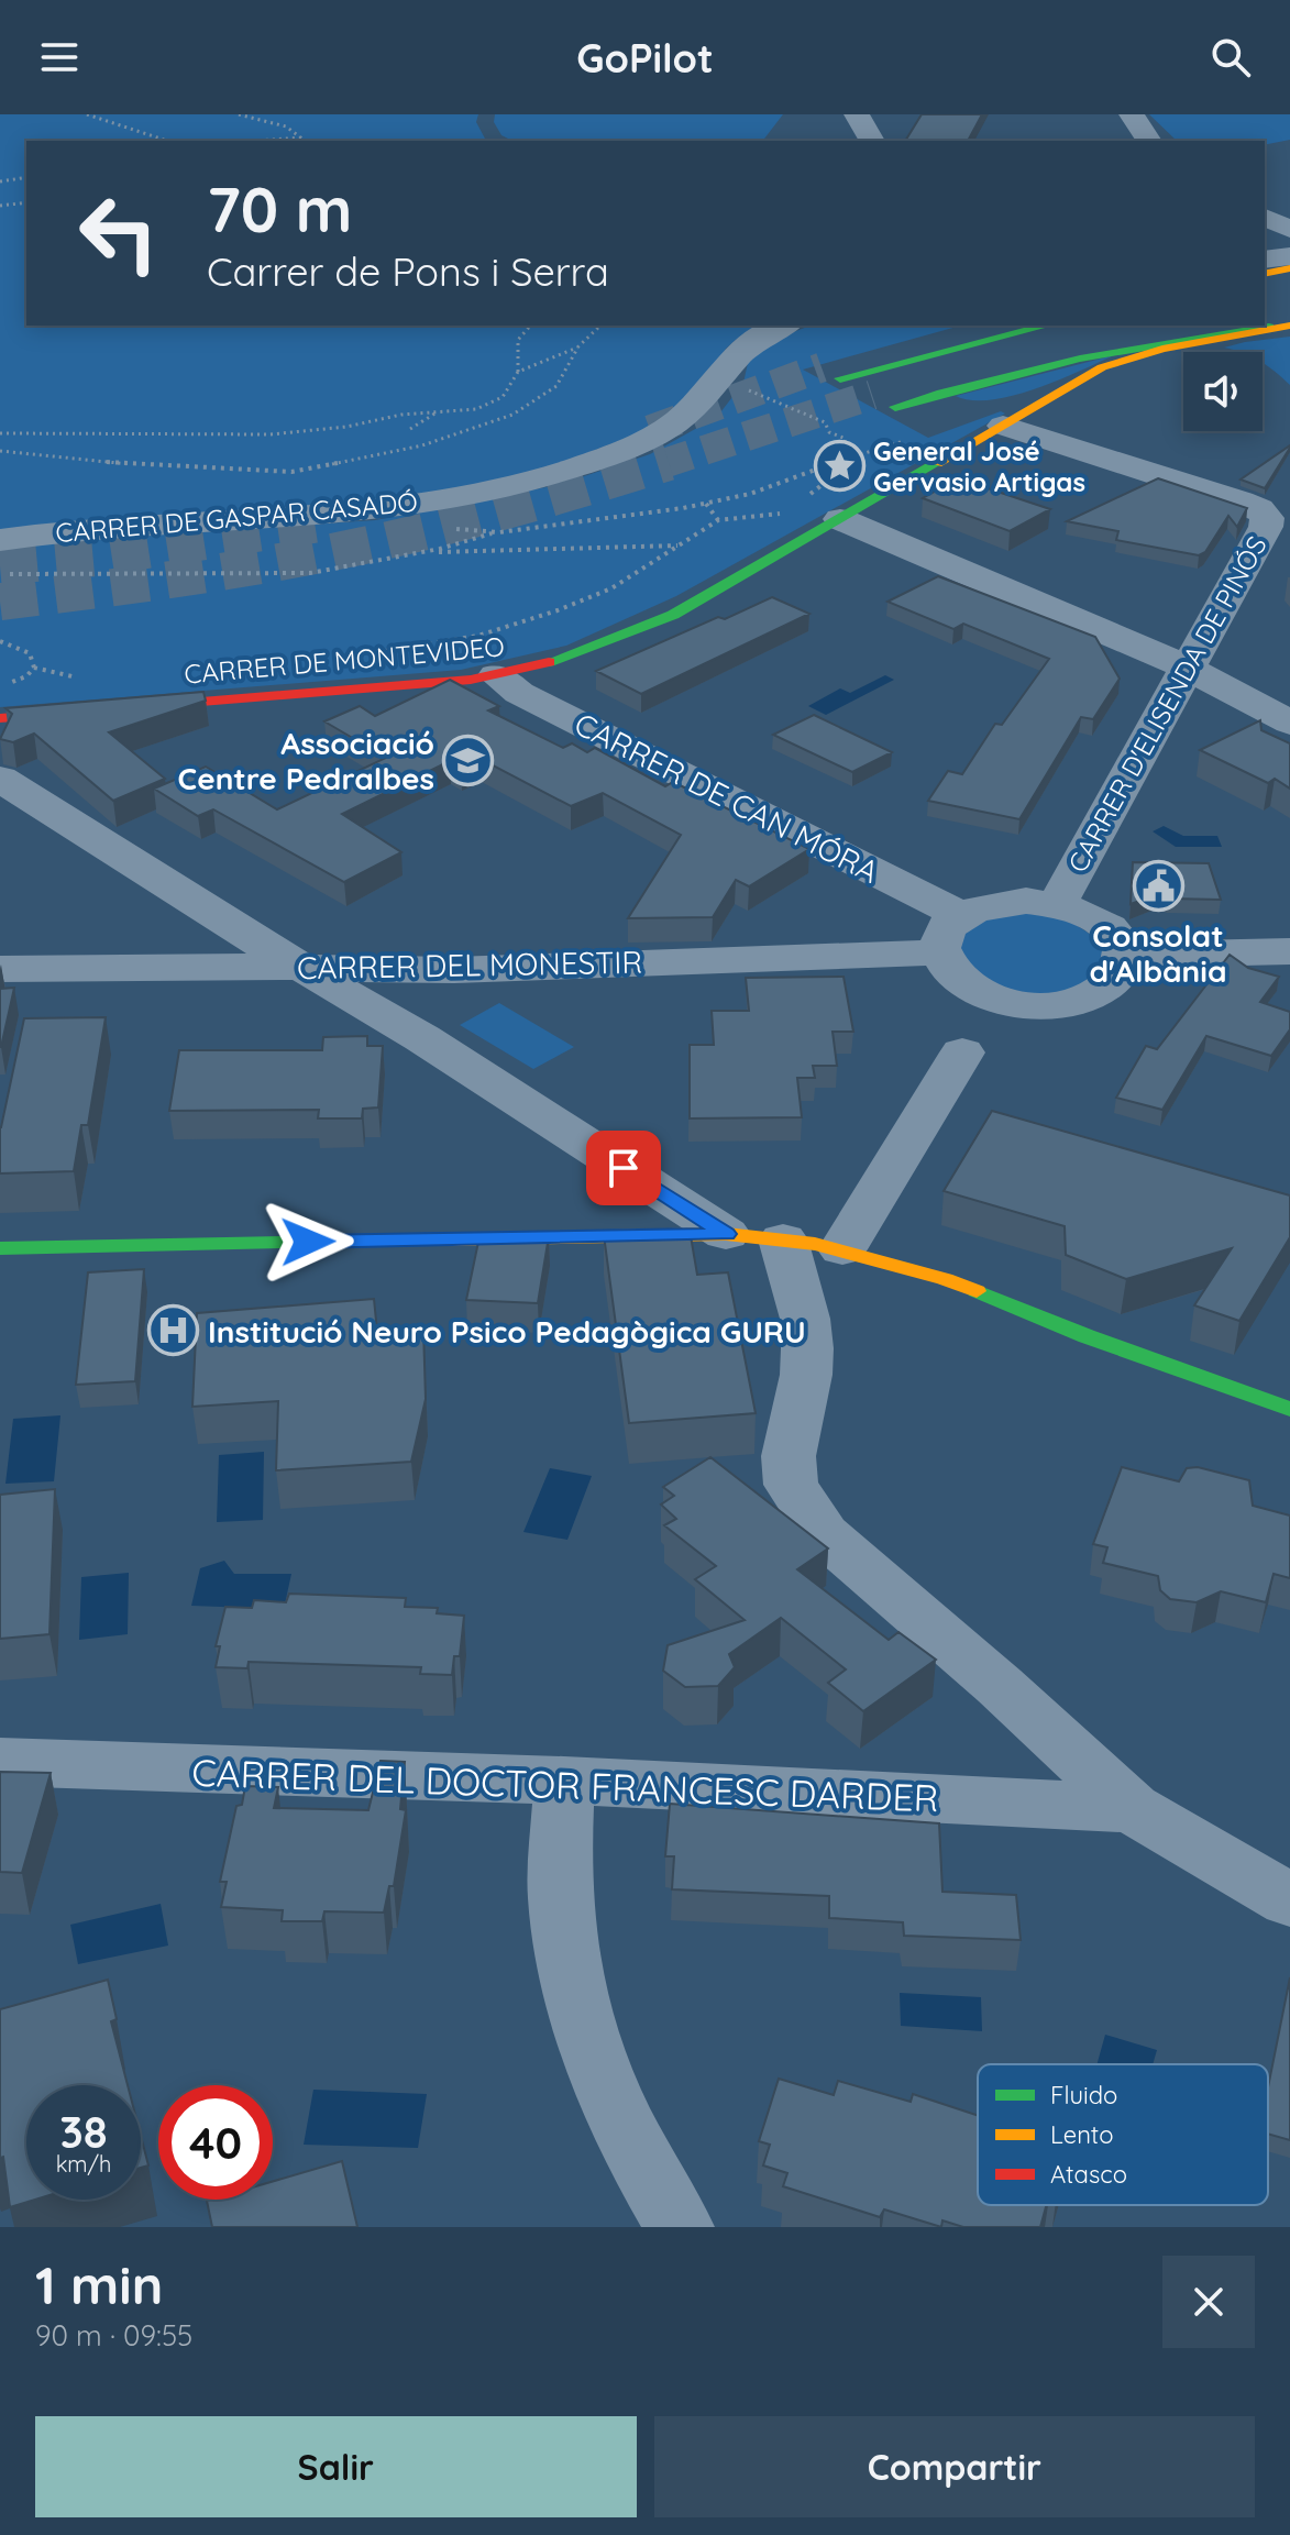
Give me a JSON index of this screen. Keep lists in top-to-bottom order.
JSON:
{
  "streets": {
    "main road": ["CARRER DE MONTEVIDEO"],
    "street": [
      "CARRER DE GASPAR CASADÓ",
      "CARRER D'ELISENDA DE PINÓS",
      "CARRER DE CAN MÓRA",
      "CARRER DEL MONESTIR",
      "CARRER DEL DOCTOR FRANCESC DARDER"
    ]
  },
  "crossings": [
    ["CARRER DE MONTEVIDEO", "CARRER D'ELISENDA DE PINÓS"],
    ["CARRER DE MONTEVIDEO", "CARRER DE CAN MÓRA"],
    ["CARRER D'ELISENDA DE PINÓS", "CARRER DE CAN MÓRA"],
    ["CARRER D'ELISENDA DE PINÓS", "CARRER DEL MONESTIR"],
    ["CARRER DE CAN MÓRA", "CARRER DEL MONESTIR"]
  ],
  "places": {
    "place": ["General José Gervasio Artigas"],
    "school or university": ["Associació Centre Pedralbes"],
    "public building": ["Consolat d'Albània"],
    "hospital": ["Institució Neuro Psico Pedagògica GURU"]
  },
  "legend": ["Fluido", "Lento", "Atasco"],
  "page": {
    "header": "GoPilot",
    "turn": ["70 m", "Carrer de Pons i Serra"],
    "speed": "38 km/h",
    "limit": "40",
    "heading": ["1 min", "90 m · 09:55"],
    "buttons": ["Salir", "Compartir"]
  }
}
